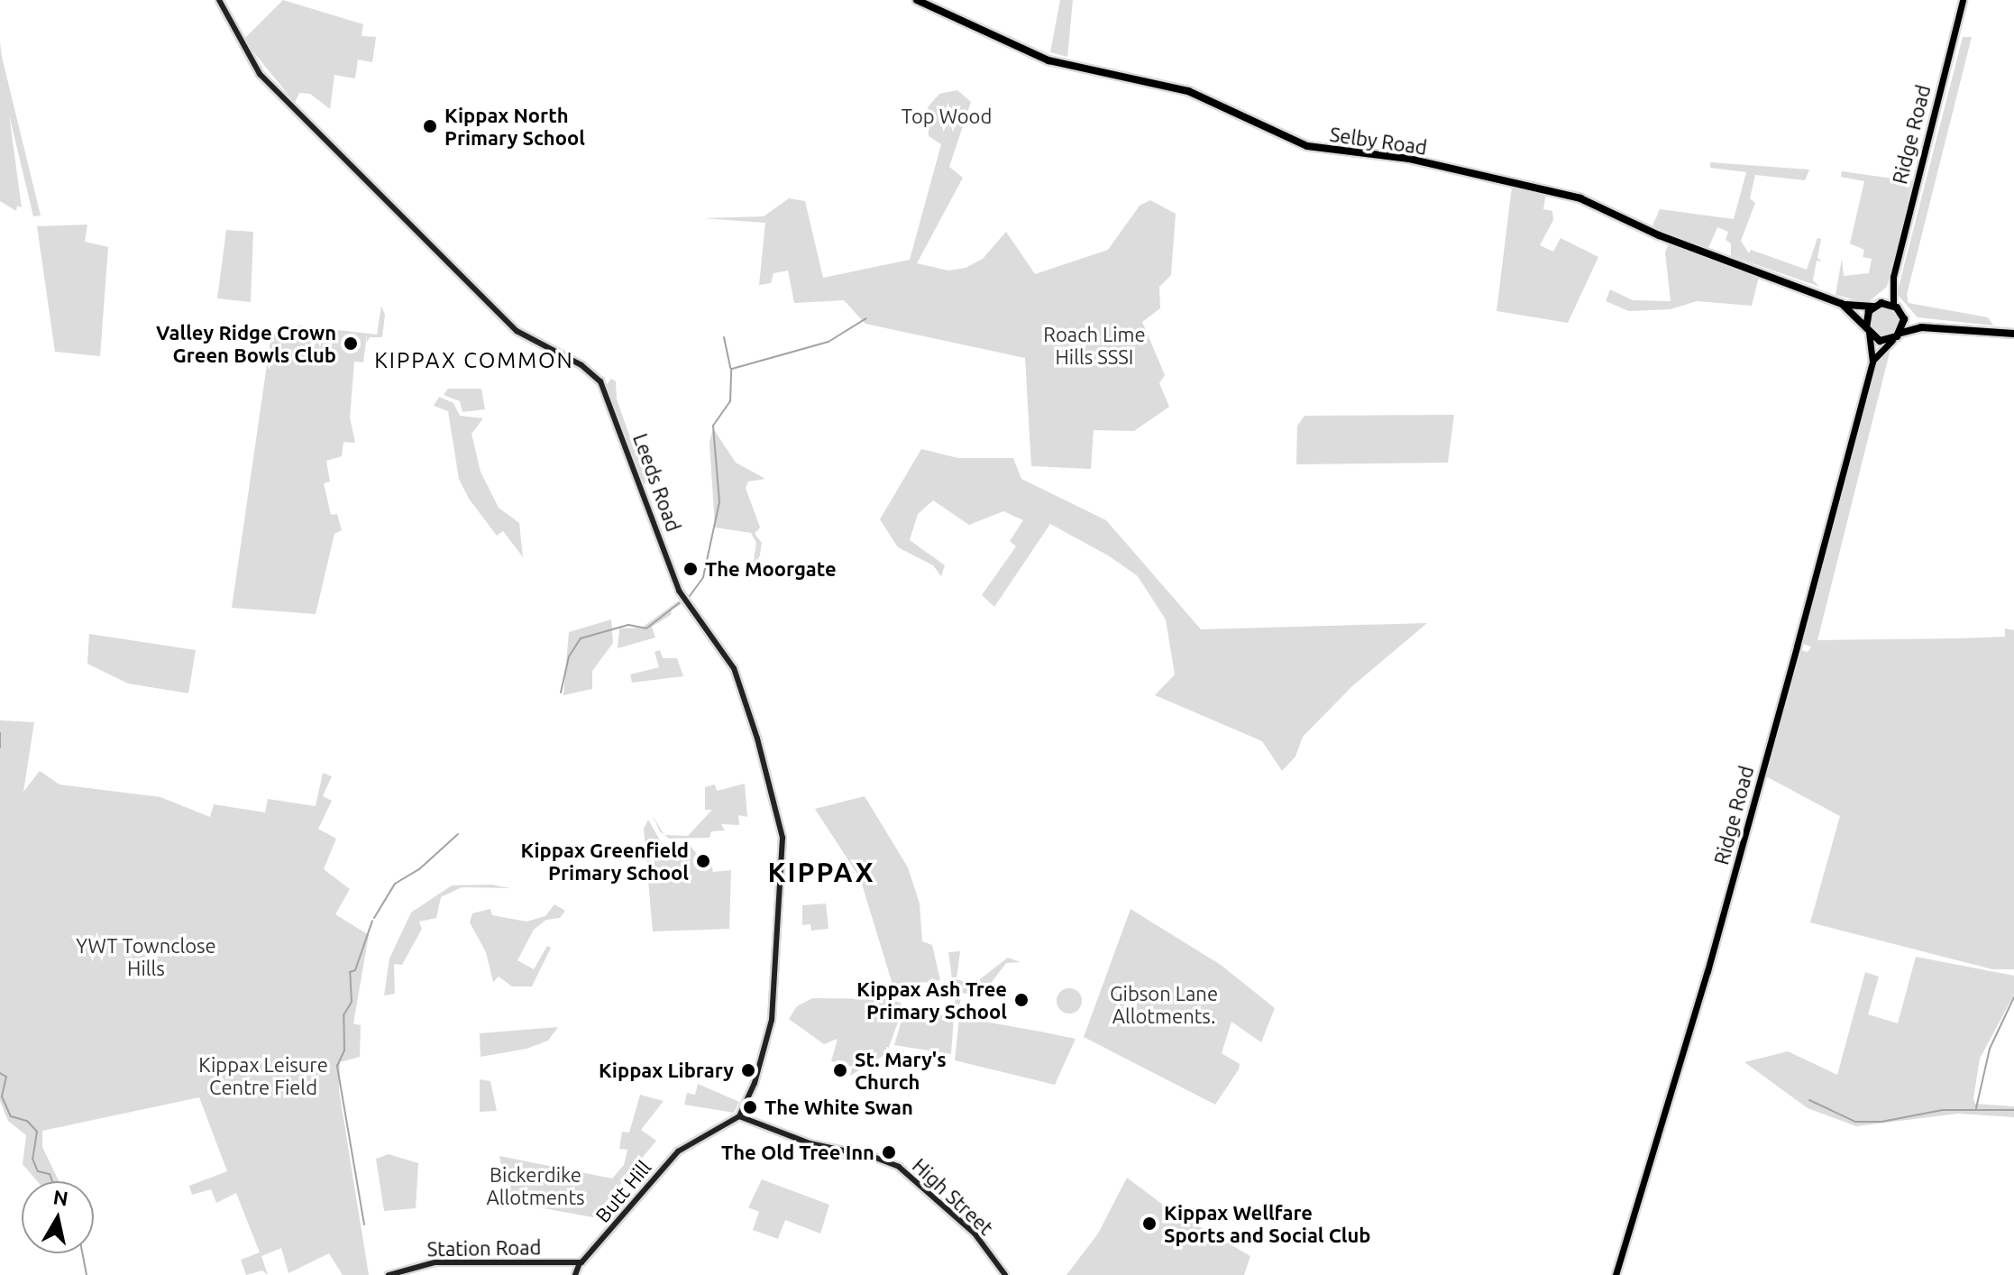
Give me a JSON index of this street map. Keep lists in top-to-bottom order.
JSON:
{
  "streets": {
    "highway": ["Selby Road"],
    "main road": [
      "Ridge Road",
      "Leeds Road",
      "Butt Hill",
      "High Street",
      "Station Road"
    ]
  },
  "crossings": [
    ["Ridge Road", "Selby Road"],
    ["Leeds Road", "Butt Hill"],
    ["Leeds Road", "High Street"],
    ["Butt Hill", "High Street"],
    ["Butt Hill", "Station Road"]
  ],
  "districts": ["KIPPAX COMMON", "KIPPAX"],
  "parks": [
    "Top Wood",
    "Roach Lime Hills SSSI",
    "YWT Townclose Hills",
    "Gibson Lane Allotments.",
    "Kippax Leisure Centre Field",
    "Bickerdike Allotments"
  ],
  "places": [
    "Kippax North Primary School",
    "Valley Ridge Crown Green Bowls Club",
    "The Moorgate",
    "Kippax Greenfield Primary School",
    "Kippax Ash Tree Primary School",
    "Kippax Library",
    "St. Mary's Church",
    "The White Swan",
    "The Old Tree Inn",
    "Kippax Wellfare Sports and Social Club"
  ],
  "north": "top"
}
